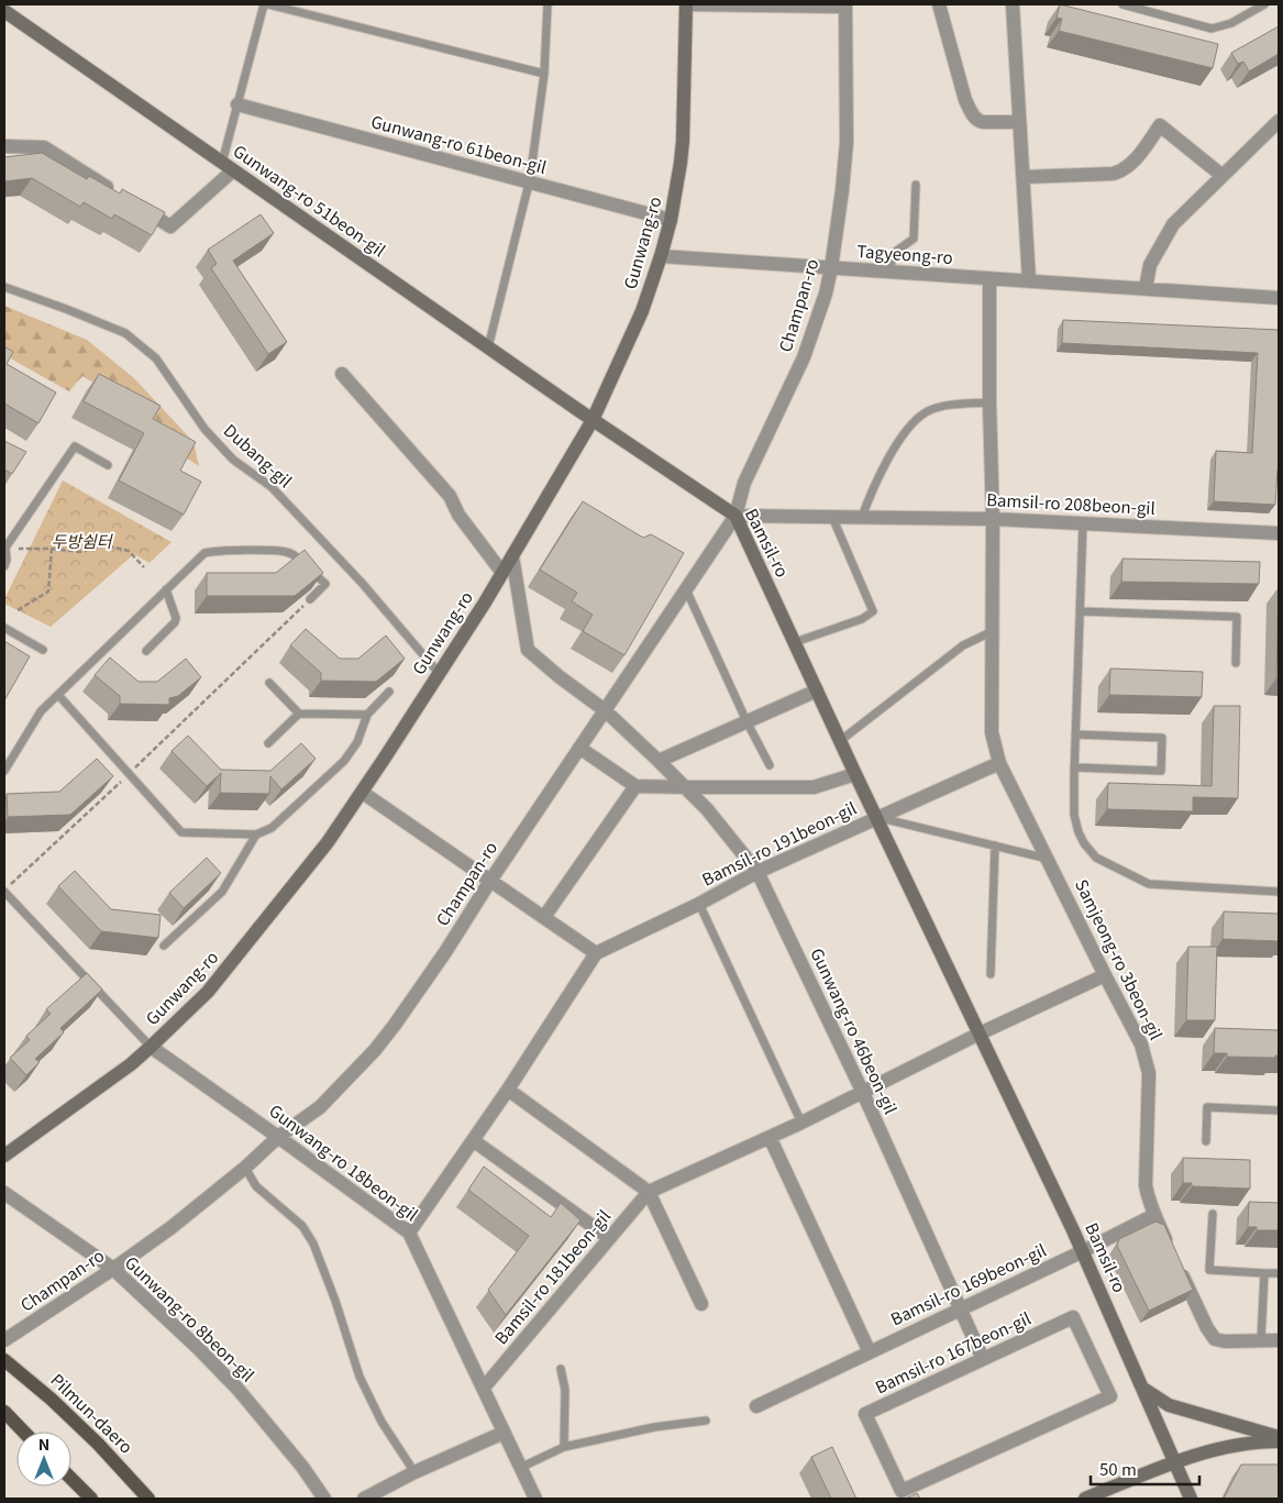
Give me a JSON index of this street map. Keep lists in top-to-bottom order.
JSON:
{
  "streets": {
    "main road": [
      "Gunwang-ro 51beon-gil",
      "Gunwang-ro",
      "Bamsil-ro",
      "Pilmun-daero"
    ],
    "street": [
      "Gunwang-ro 61beon-gil",
      "Tagyeong-ro",
      "Champan-ro",
      "Bamsil-ro 208beon-gil",
      "Bamsil-ro 191beon-gil",
      "Samjeong-ro 3beon-gil",
      "Gunwang-ro 46beon-gil",
      "Gunwang-ro 18beon-gil",
      "Bamsil-ro 181beon-gil",
      "Bamsil-ro 169beon-gil",
      "Gunwang-ro 8beon-gil",
      "Bamsil-ro 167beon-gil"
    ],
    "lane": ["Dubang-gil"]
  },
  "crossings": [
    ["Gunwang-ro 61beon-gil", "Gunwang-ro"],
    ["Gunwang-ro 51beon-gil", "Gunwang-ro"],
    ["Gunwang-ro 51beon-gil", "Bamsil-ro"],
    ["Gunwang-ro", "Tagyeong-ro"],
    ["Gunwang-ro", "Champan-ro"],
    ["Gunwang-ro", "Dubang-gil"],
    ["Gunwang-ro", "Bamsil-ro"],
    ["Gunwang-ro", "Gunwang-ro 46beon-gil"],
    ["Gunwang-ro", "Gunwang-ro 18beon-gil"],
    ["Tagyeong-ro", "Champan-ro"],
    ["Tagyeong-ro", "Samjeong-ro 3beon-gil"],
    ["Champan-ro", "Bamsil-ro 208beon-gil"],
    ["Champan-ro", "Bamsil-ro"],
    ["Champan-ro", "Gunwang-ro 46beon-gil"],
    ["Champan-ro", "Gunwang-ro 18beon-gil"],
    ["Champan-ro", "Gunwang-ro 8beon-gil"],
    ["Bamsil-ro 208beon-gil", "Bamsil-ro"],
    ["Bamsil-ro 208beon-gil", "Samjeong-ro 3beon-gil"],
    ["Bamsil-ro", "Bamsil-ro 191beon-gil"],
    ["Bamsil-ro", "Bamsil-ro 181beon-gil"],
    ["Bamsil-ro", "Bamsil-ro 169beon-gil"],
    ["Bamsil-ro 191beon-gil", "Gunwang-ro 46beon-gil"],
    ["Bamsil-ro 191beon-gil", "Bamsil-ro 181beon-gil"],
    ["Samjeong-ro 3beon-gil", "Bamsil-ro 169beon-gil"],
    ["Gunwang-ro 46beon-gil", "Bamsil-ro 181beon-gil"],
    ["Gunwang-ro 46beon-gil", "Bamsil-ro 169beon-gil"],
    ["Gunwang-ro 46beon-gil", "Bamsil-ro 167beon-gil"],
    ["Gunwang-ro 18beon-gil", "Bamsil-ro 181beon-gil"]
  ],
  "parks": ["두방쉼터"],
  "scale_bar": "50 m",
  "north": "top"
}
